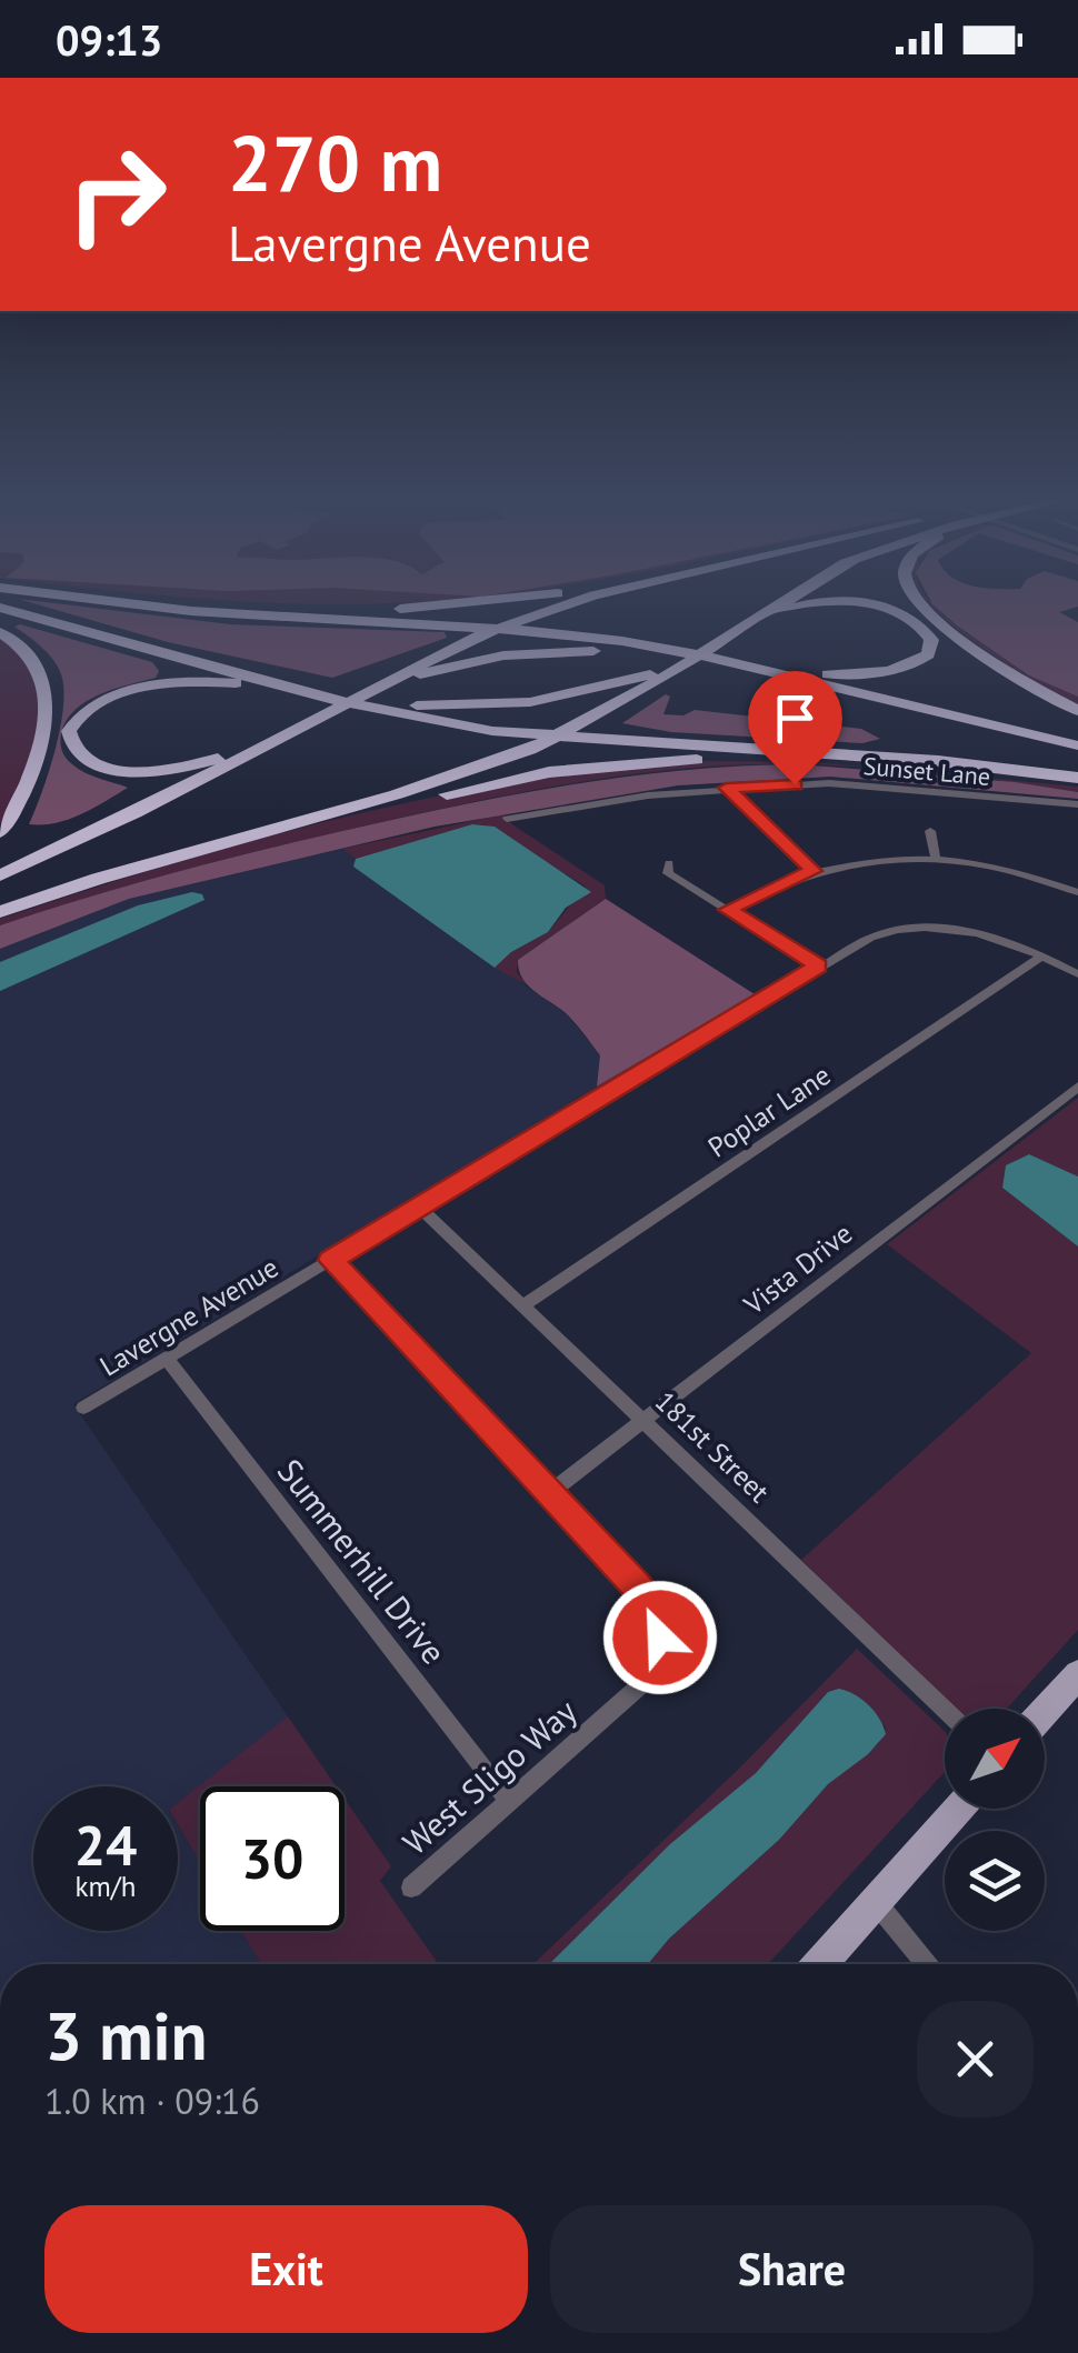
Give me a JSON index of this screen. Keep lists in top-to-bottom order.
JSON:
{
  "streets": {
    "street": [
      "Sunset Lane",
      "Poplar Lane",
      "Vista Drive",
      "Lavergne Avenue",
      "181st Street",
      "Summerhill Drive",
      "West Sligo Way"
    ]
  },
  "crossings": [
    ["Poplar Lane", "Lavergne Avenue"],
    ["Poplar Lane", "181st Street"],
    ["Vista Drive", "181st Street"],
    ["Vista Drive", "West Sligo Way"],
    ["Lavergne Avenue", "181st Street"],
    ["Lavergne Avenue", "Summerhill Drive"],
    ["Lavergne Avenue", "West Sligo Way"],
    ["Summerhill Drive", "West Sligo Way"]
  ],
  "north": "top right",
  "page": {
    "status": "09:13",
    "turn": ["270 m", "Lavergne Avenue"],
    "speed": "24 km/h",
    "limit": "30",
    "heading": ["3 min", "1.0 km · 09:16"],
    "buttons": ["Exit", "Share"]
  }
}
